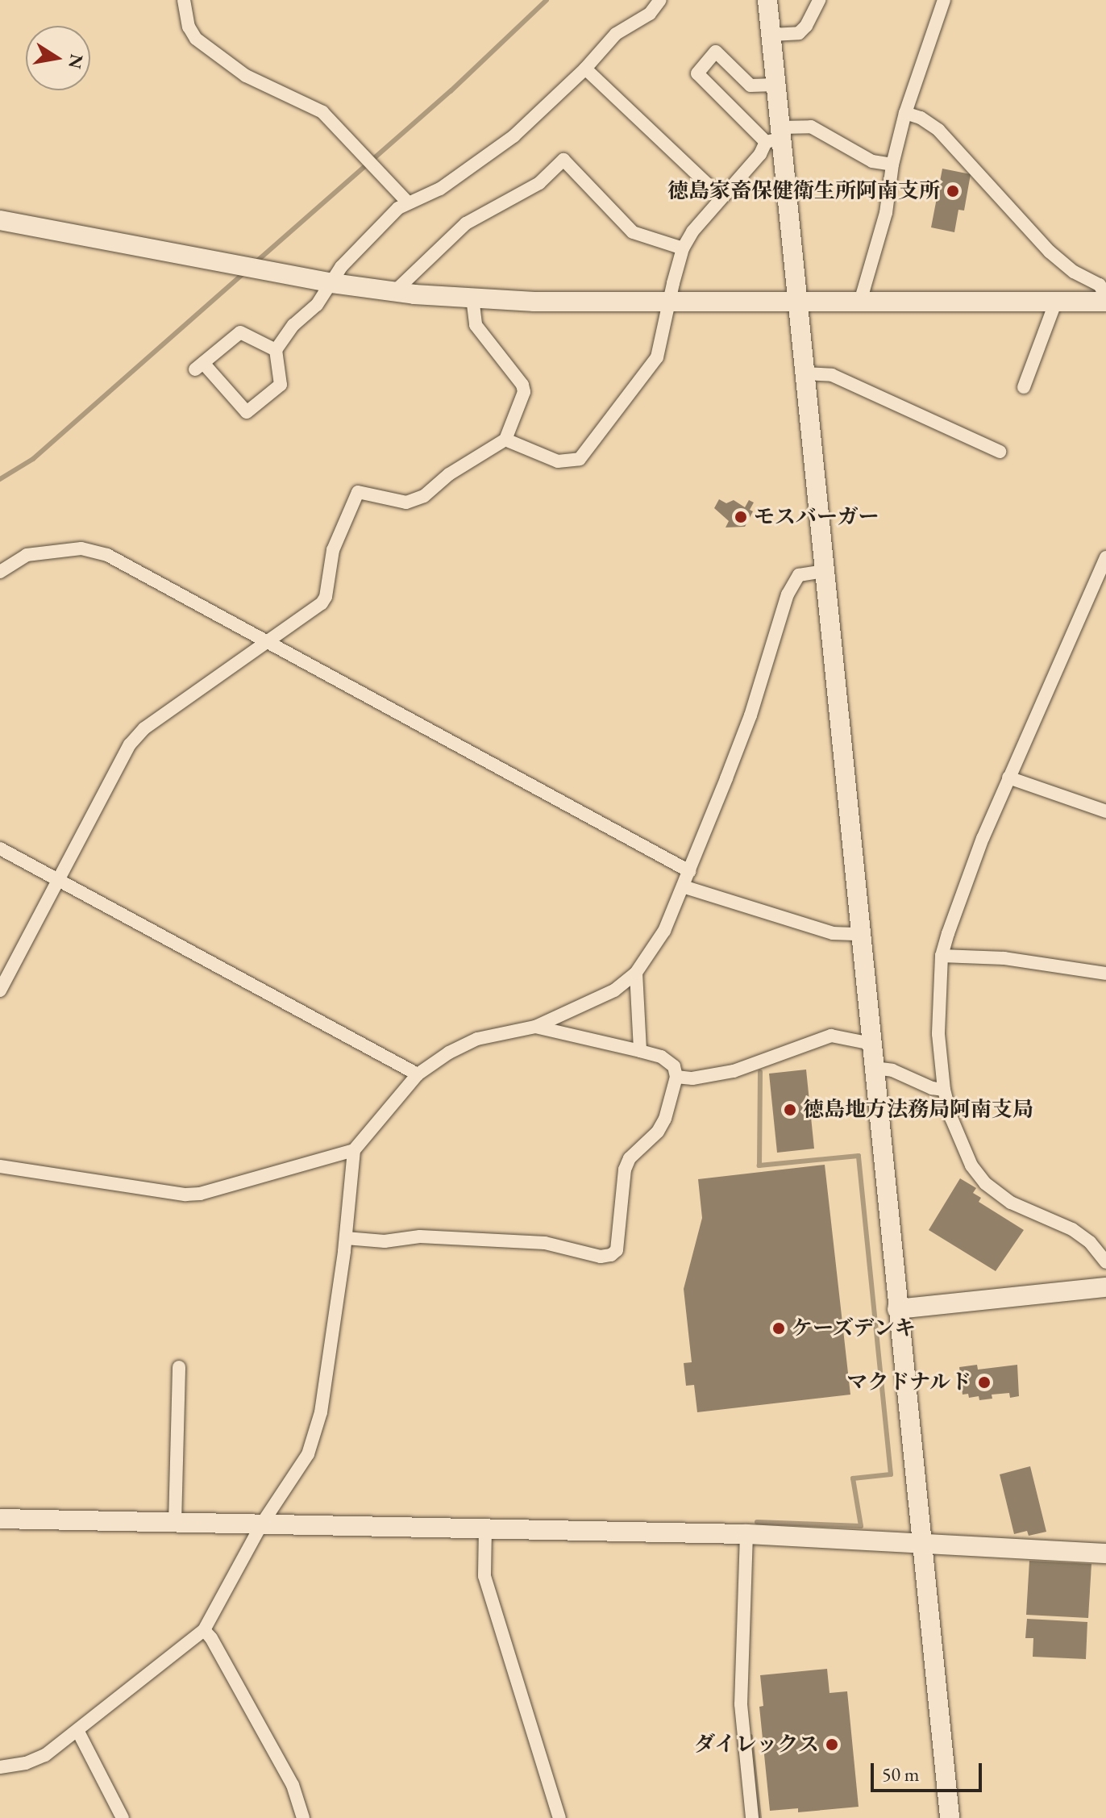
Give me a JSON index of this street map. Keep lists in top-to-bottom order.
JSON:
{
  "places": [
    "徳島家畜保健衛生所阿南支所",
    "モスバーガー",
    "徳島地方法務局阿南支局",
    "ケーズデンキ",
    "マクドナルド",
    "ダイレックス"
  ],
  "scale_bar": "50 m",
  "north": "right"
}
